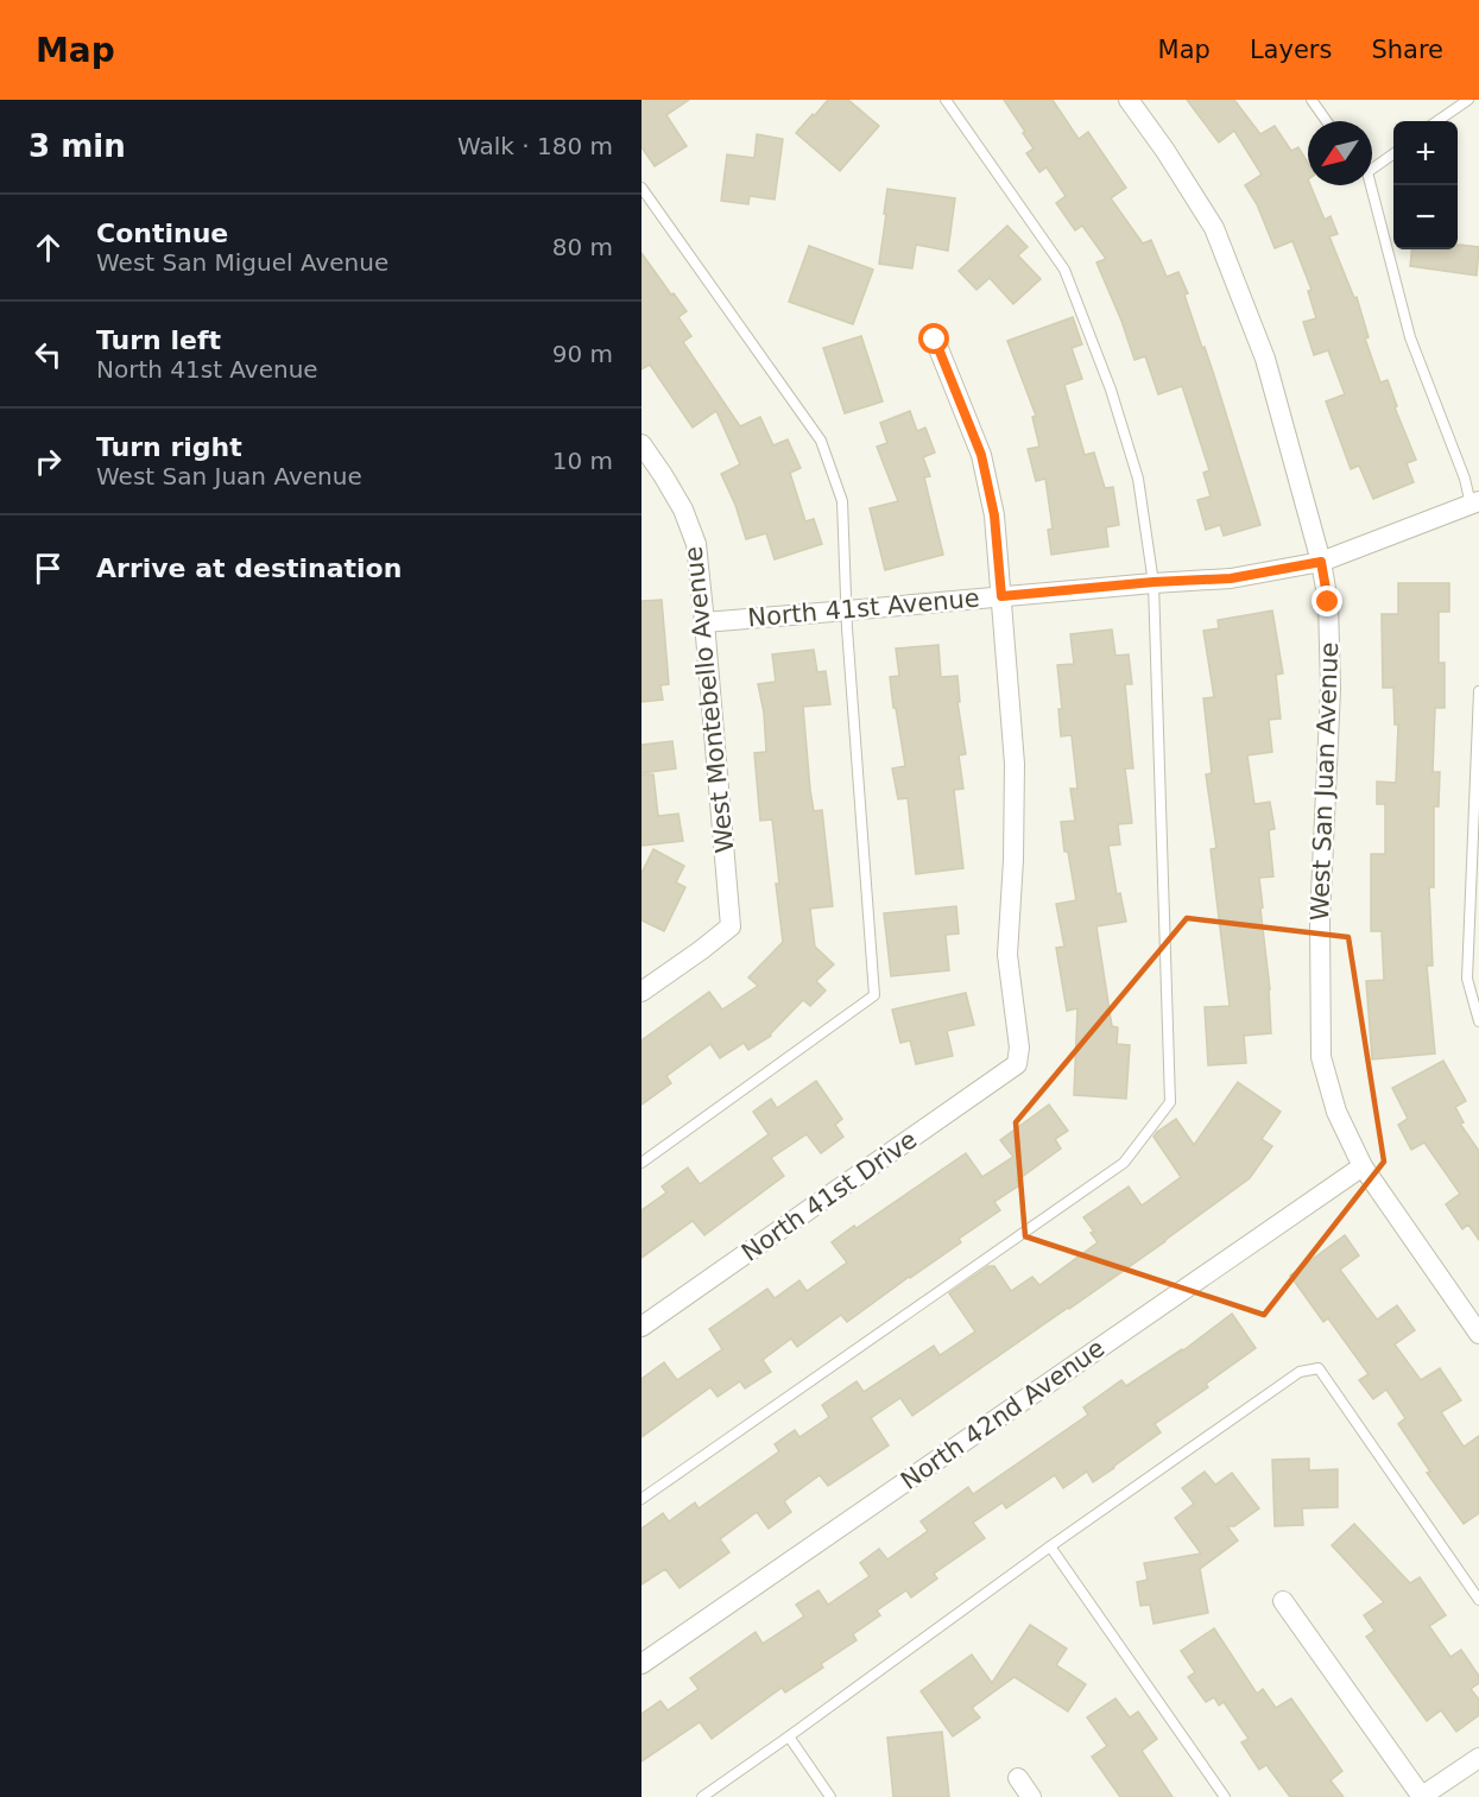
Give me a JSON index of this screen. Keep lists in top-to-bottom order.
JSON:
{
  "streets": {
    "street": [
      "North 41st Avenue",
      "West Montebello Avenue",
      "West San Juan Avenue",
      "North 41st Drive",
      "North 42nd Avenue"
    ]
  },
  "crossings": [
    ["North 41st Avenue", "West Montebello Avenue"],
    ["North 41st Avenue", "West San Juan Avenue"],
    ["North 41st Avenue", "North 41st Drive"],
    ["West San Juan Avenue", "North 42nd Avenue"]
  ],
  "north": "bottom left",
  "page": {
    "header": "Map",
    "nav": ["Map", "Layers", "Share"],
    "heading": ["3 min", "Walk · 180 m"],
    "map_buttons": ["+", "−"],
    "list": [
      ["Continue", "West San Miguel Avenue", "80 m"],
      ["Turn left", "North 41st Avenue", "90 m"],
      ["Turn right", "West San Juan Avenue", "10 m"],
      "Arrive at destination"
    ]
  }
}
